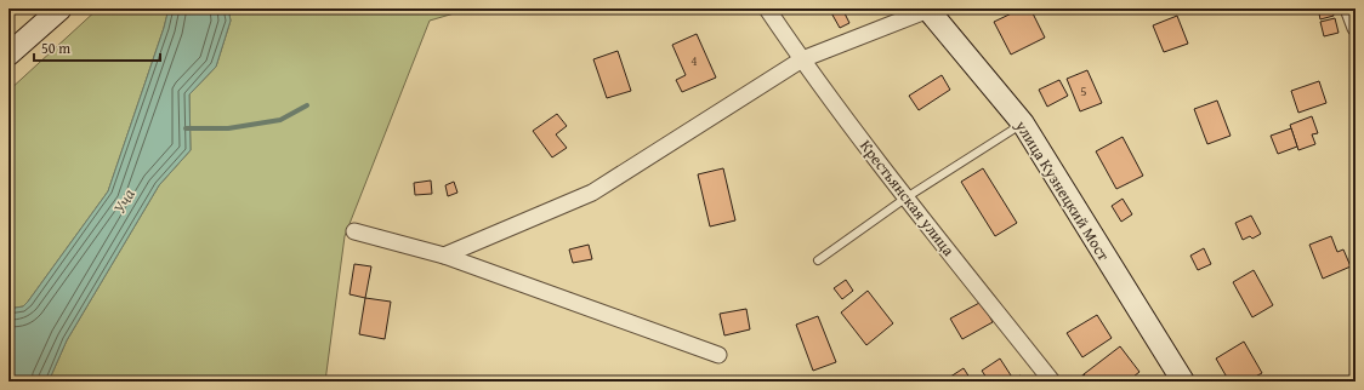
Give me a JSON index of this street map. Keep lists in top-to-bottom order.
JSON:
{
  "streets": {
    "street": ["улица Кузнецкий Мост", "Крестьянская улица"]
  },
  "water": ["Уча"],
  "house_numbers": ["4", "5"],
  "scale_bar": "50 m"
}
